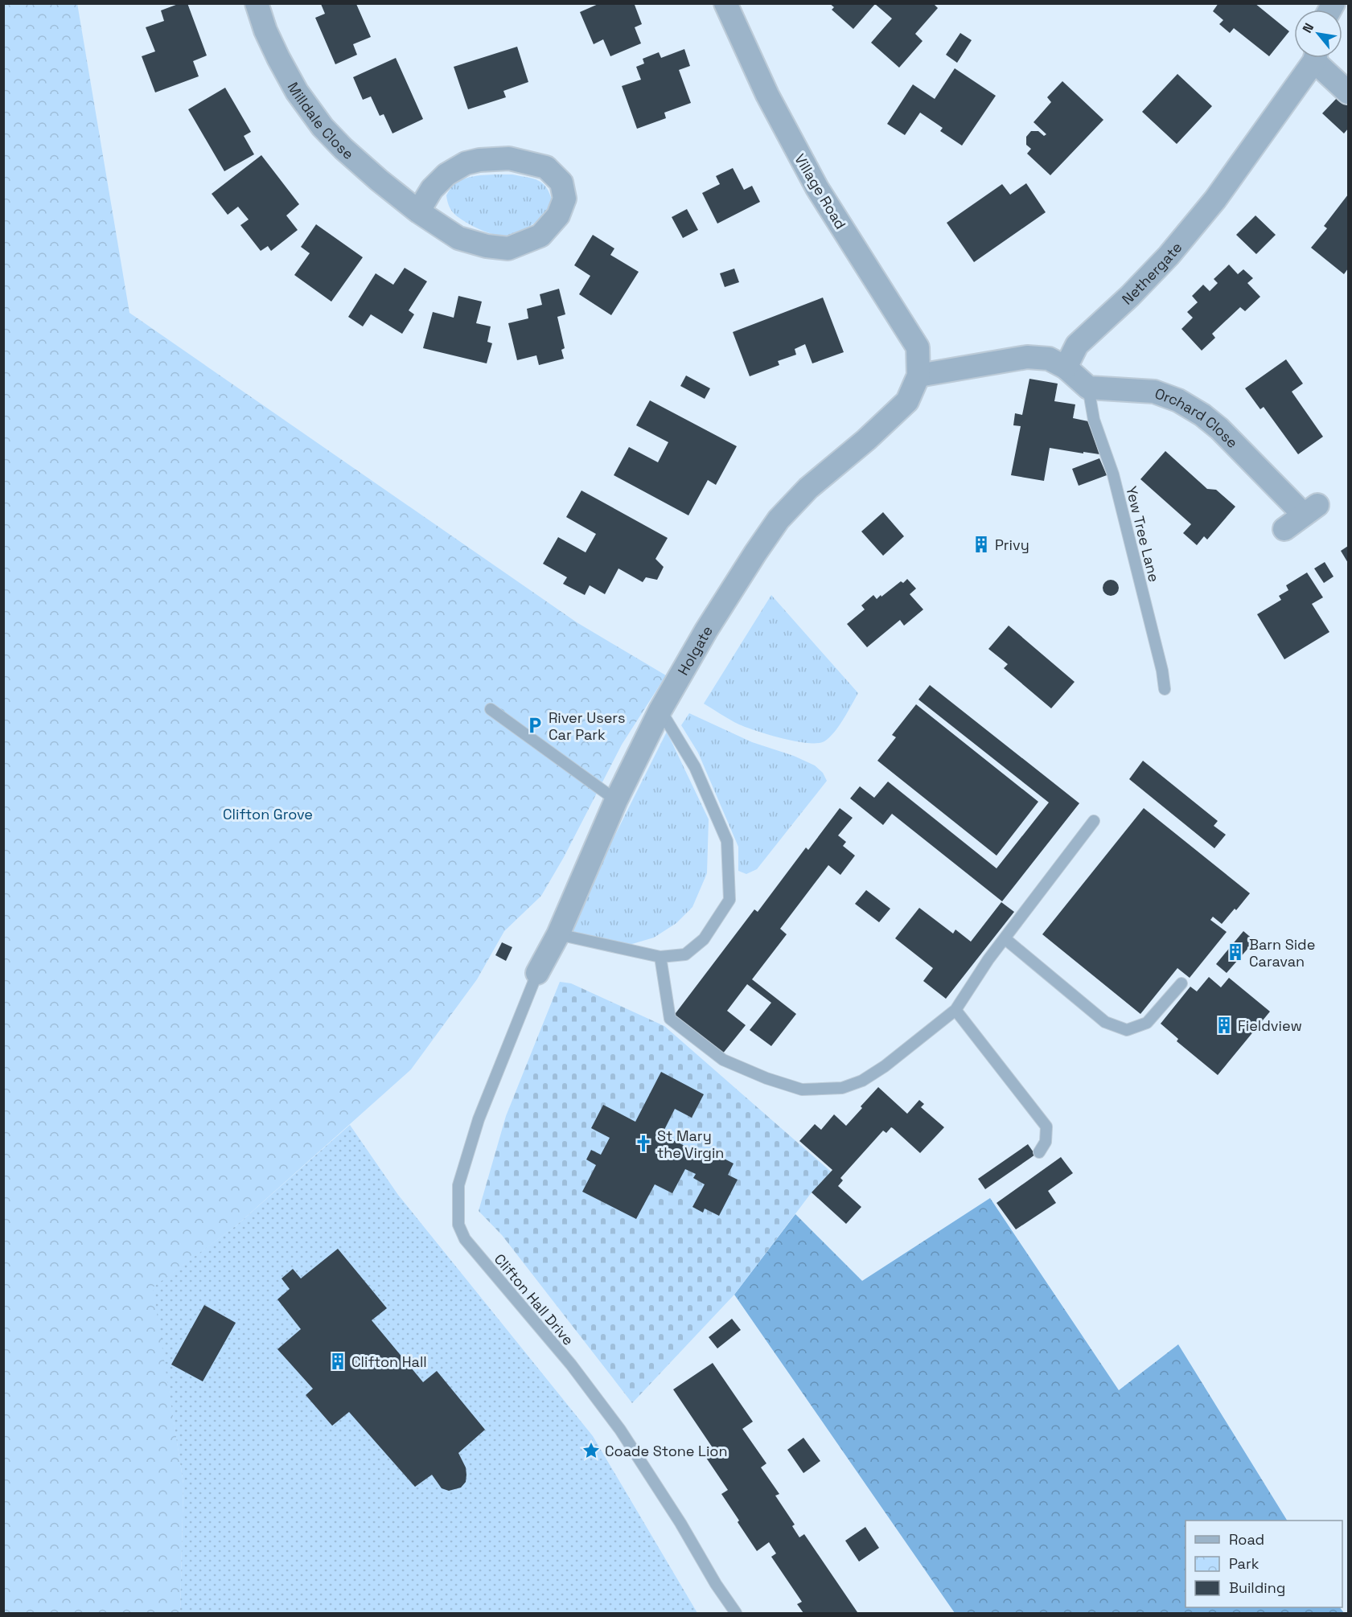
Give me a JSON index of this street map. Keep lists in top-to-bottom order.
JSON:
{
  "streets": {
    "street": [
      "Milldale Close",
      "Village Road",
      "Nethergate",
      "Orchard Close",
      "Holgate"
    ],
    "lane": ["Yew Tree Lane", "Clifton Hall Drive"]
  },
  "crossings": [
    ["Village Road", "Holgate"],
    ["Orchard Close", "Yew Tree Lane"],
    ["Holgate", "Clifton Hall Drive"]
  ],
  "parks": ["Clifton Grove"],
  "places": {
    "building": [
      "Privy",
      "Barn Side Caravan",
      "Fieldview",
      "Clifton Hall"
    ],
    "parking": ["River Users Car Park"],
    "church": ["St Mary the Virgin"],
    "place": ["Coade Stone Lion"]
  },
  "legend": ["Road", "Park", "Building"],
  "north": "top left"
}
